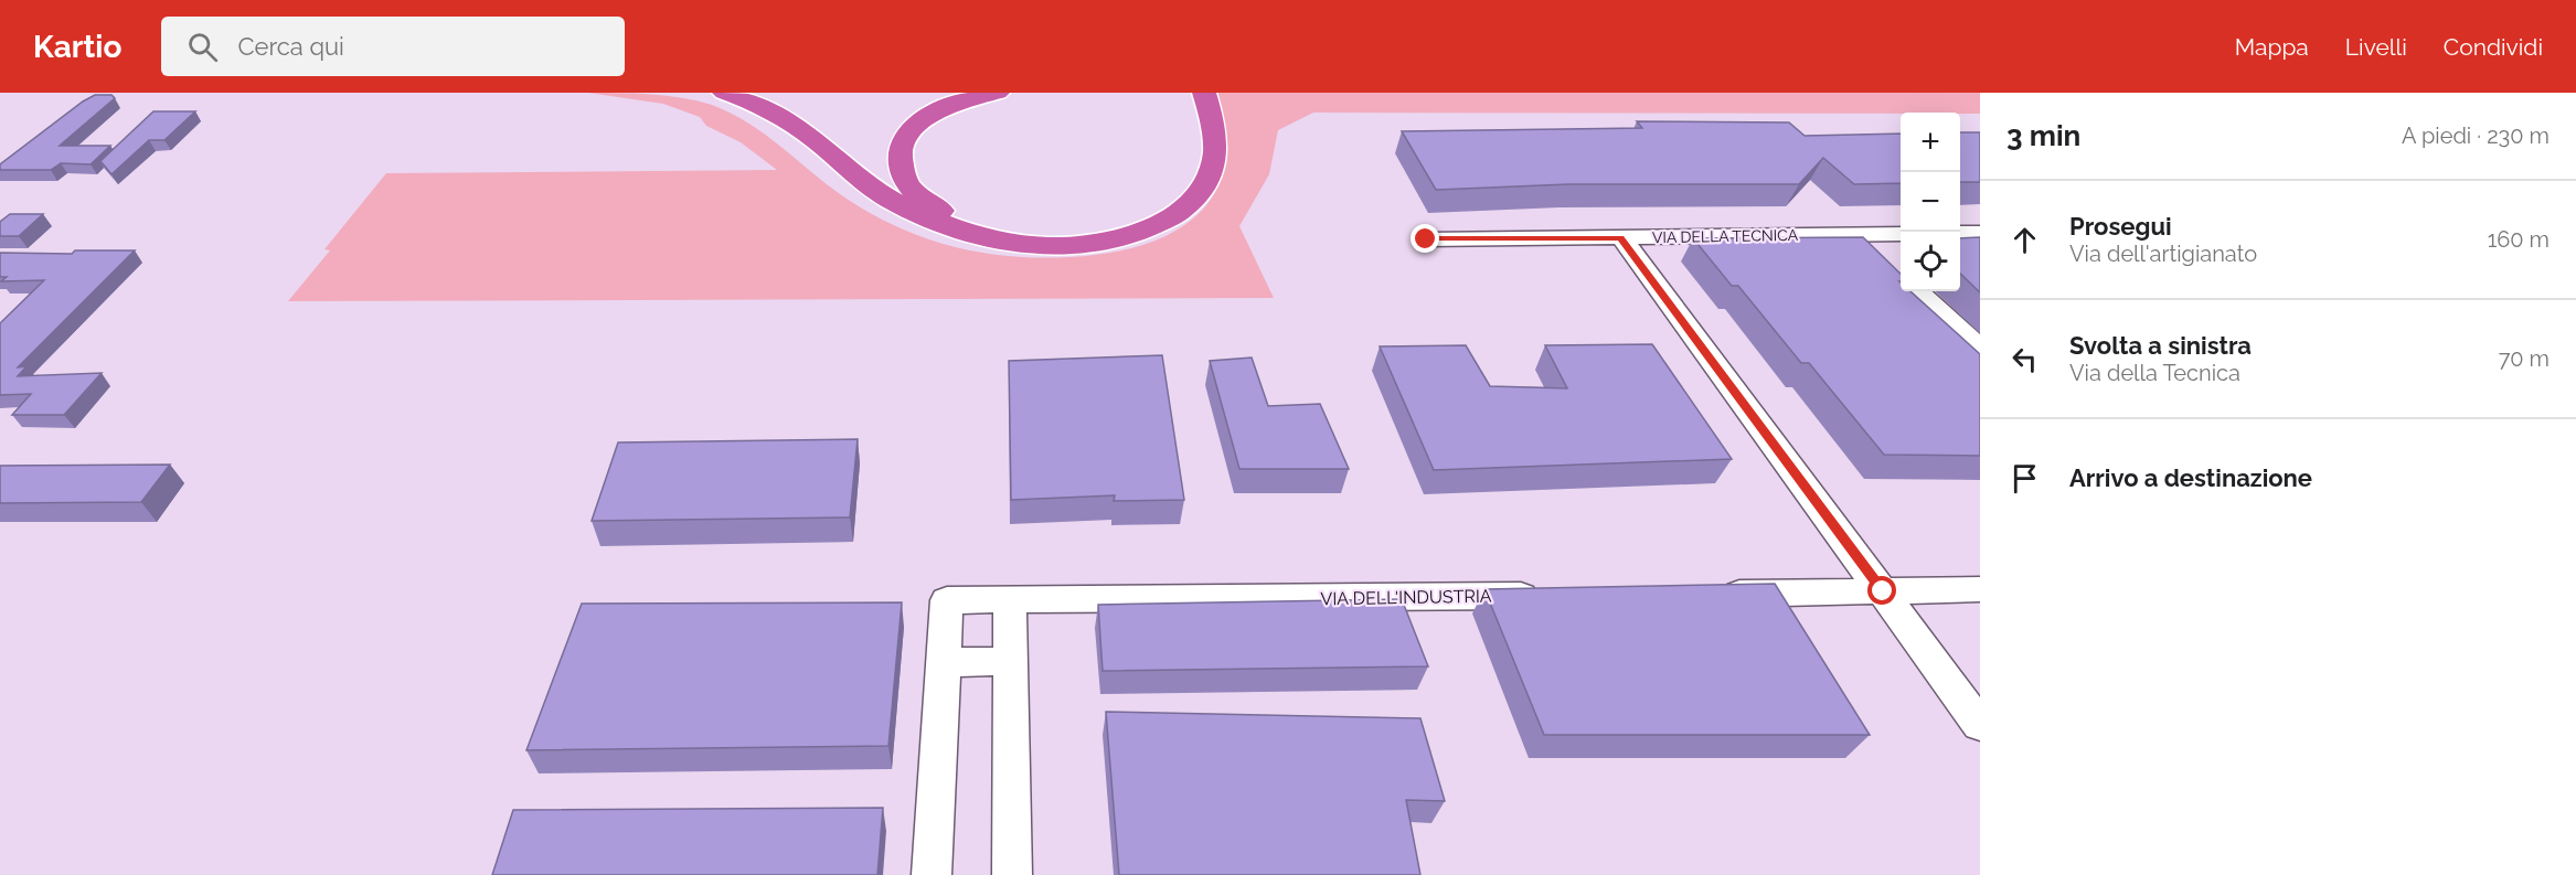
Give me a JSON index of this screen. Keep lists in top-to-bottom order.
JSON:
{
  "streets": {
    "street": ["VIA DELLA TECNICA", "VIA DELL'INDUSTRIA"]
  },
  "page": {
    "header": "Kartio",
    "search": "Cerca qui",
    "nav": ["Mappa", "Livelli", "Condividi"],
    "heading": ["3 min", "A piedi · 230 m"],
    "map_buttons": ["+", "−"],
    "list": [
      ["Prosegui", "Via dell'artigianato", "160 m"],
      ["Svolta a sinistra", "Via della Tecnica", "70 m"],
      "Arrivo a destinazione"
    ]
  }
}
